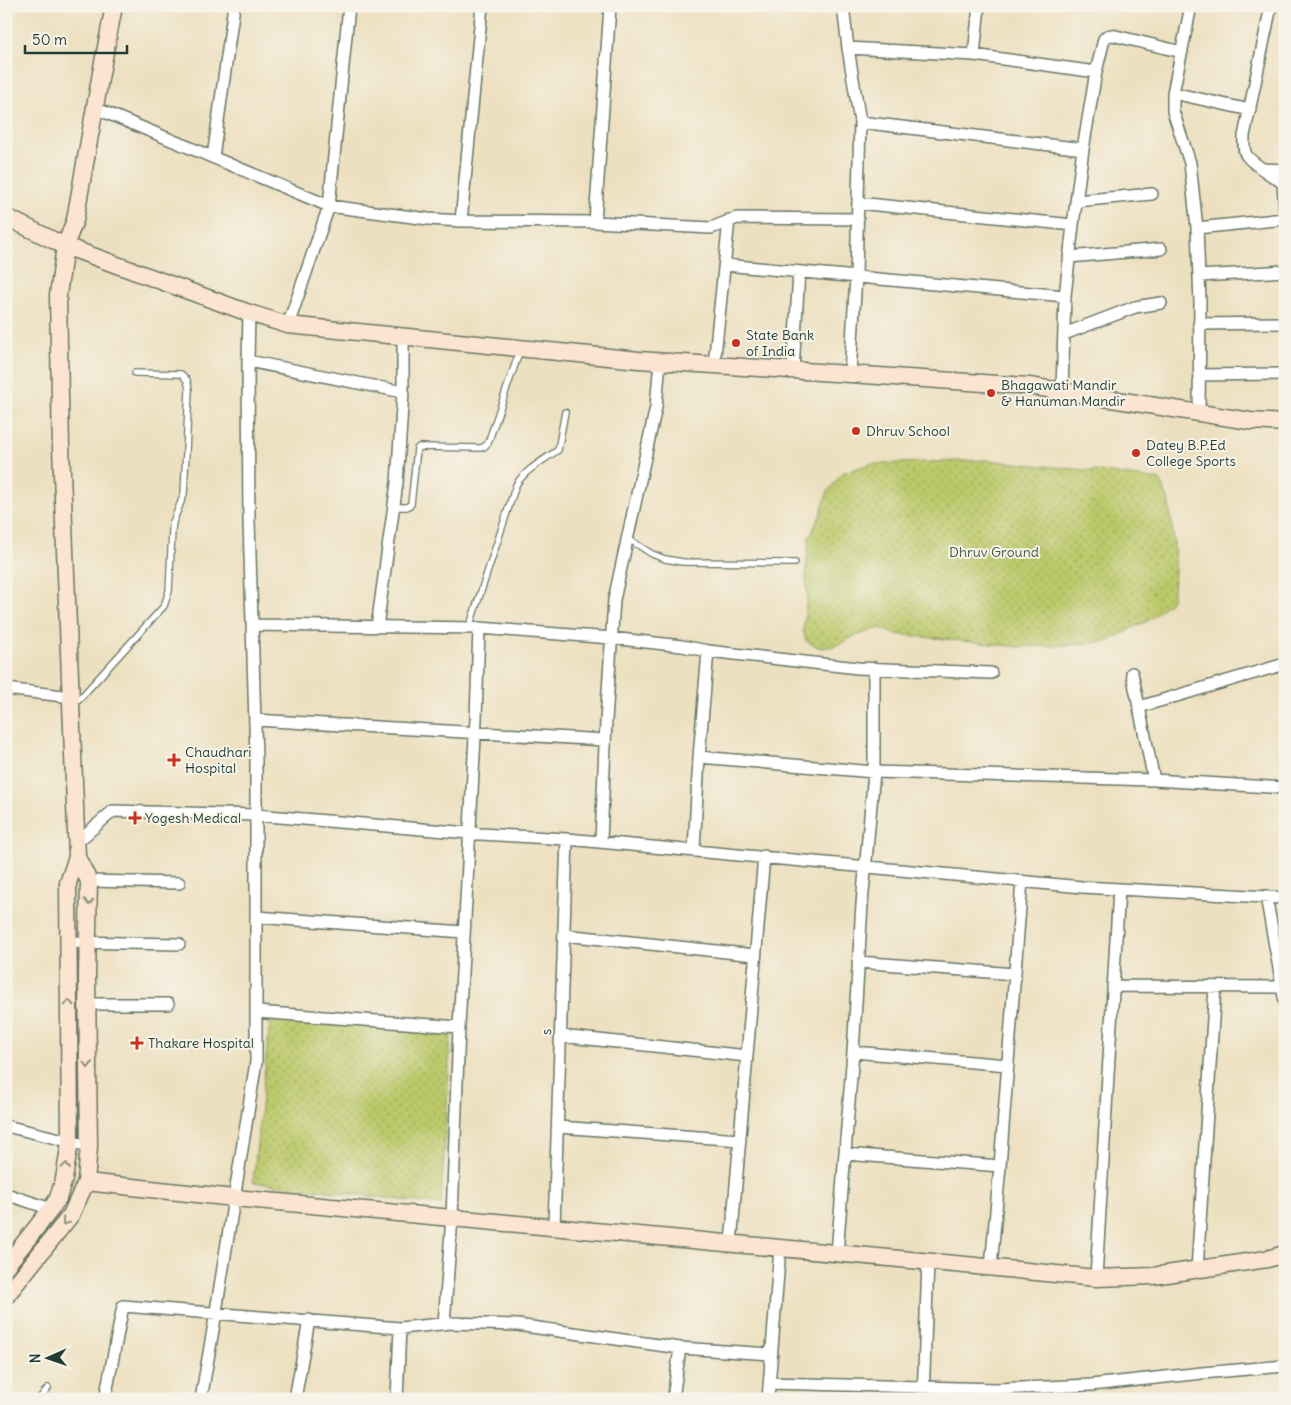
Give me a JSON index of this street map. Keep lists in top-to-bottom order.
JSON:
{
  "streets": {
    "street": ["s"]
  },
  "parks": ["Dhruv Ground"],
  "places": {
    "other": [
      "State Bank of India",
      "Bhagawati Mandir & Hanuman Mandir",
      "Dhruv School",
      "Datey B.P.Ed College Sports"
    ],
    "health": ["Chaudhari Hospital", "Yogesh Medical", "Thakare Hospital"]
  },
  "scale_bar": "50 m",
  "north": "left"
}
